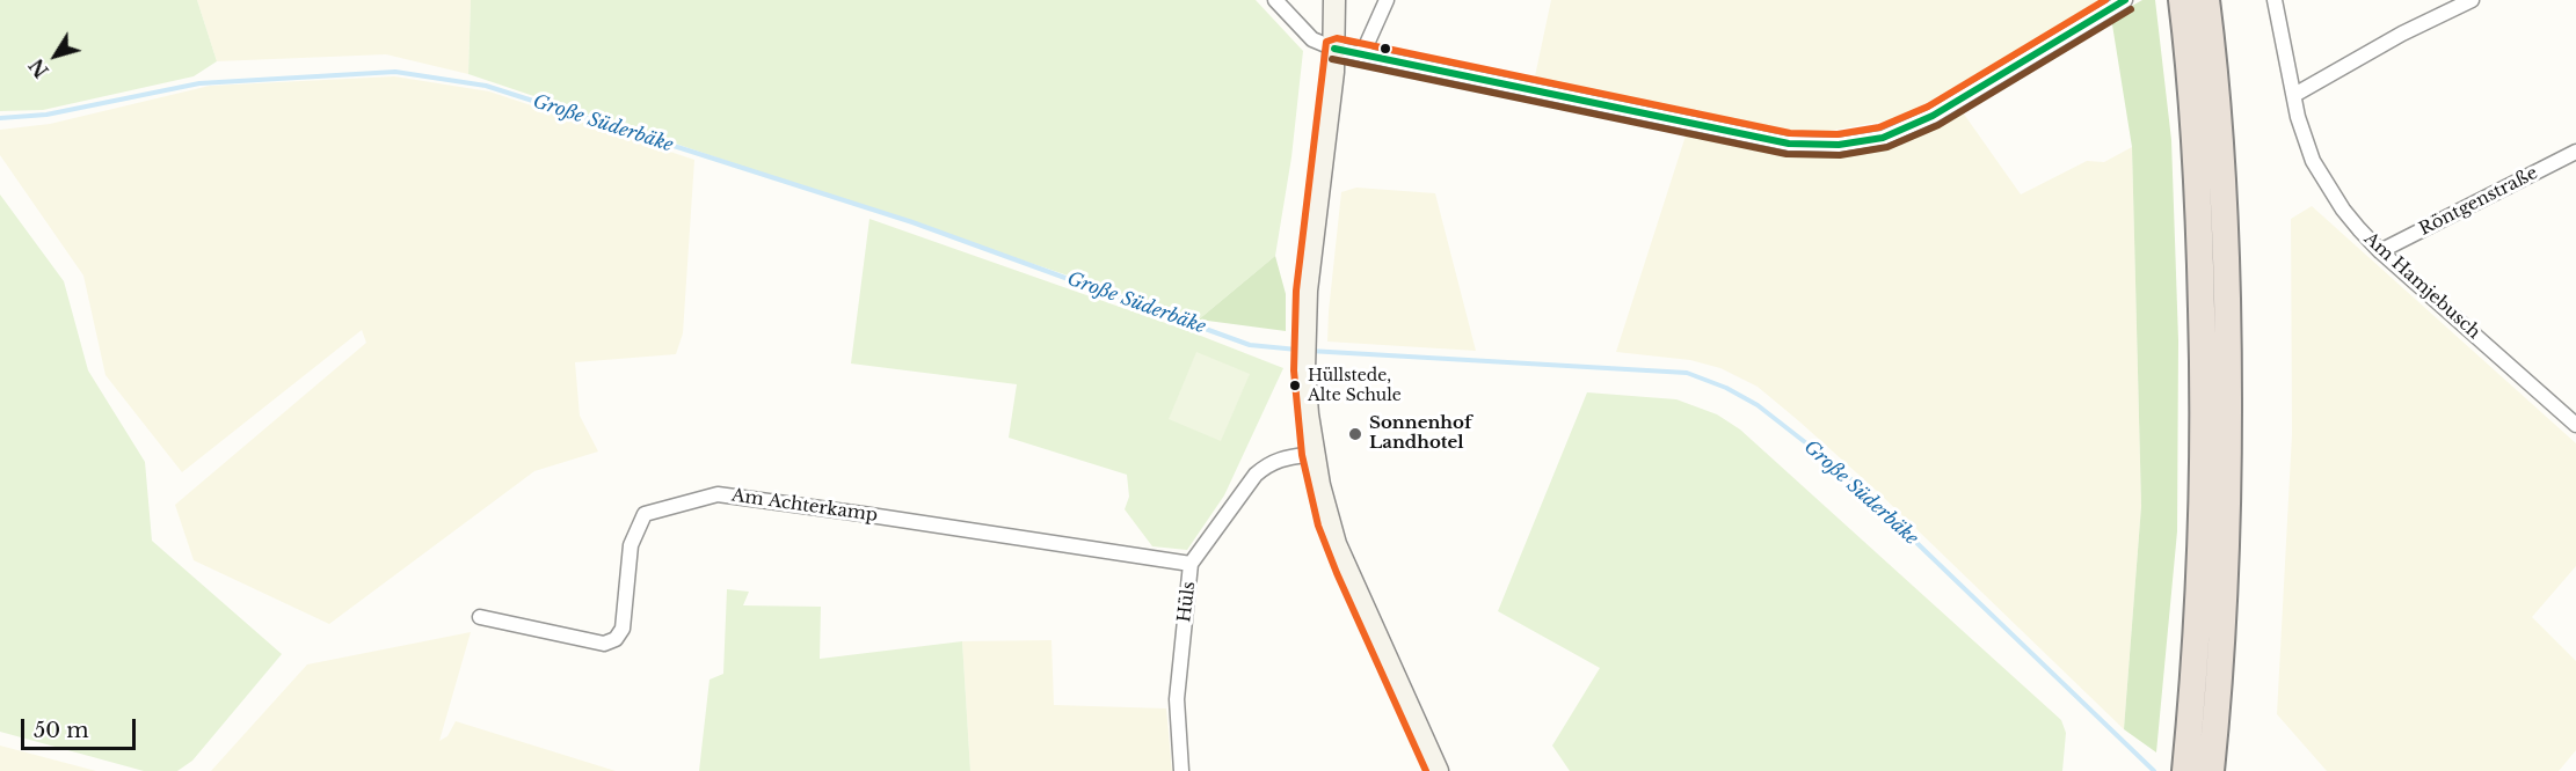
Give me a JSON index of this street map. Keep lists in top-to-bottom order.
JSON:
{
  "streets": {
    "street": [
      "Röntgenstraße",
      "Am Hamjebusch",
      "Am Achterkamp",
      "Hüls"
    ]
  },
  "crossings": [
    ["Röntgenstraße", "Am Hamjebusch"],
    ["Am Achterkamp", "Hüls"]
  ],
  "water": ["Große Süderbäke"],
  "places": ["Hüllstede, Alte Schule", "Sonnenhof Landhotel"],
  "scale_bar": "50 m",
  "north": "bottom left"
}
